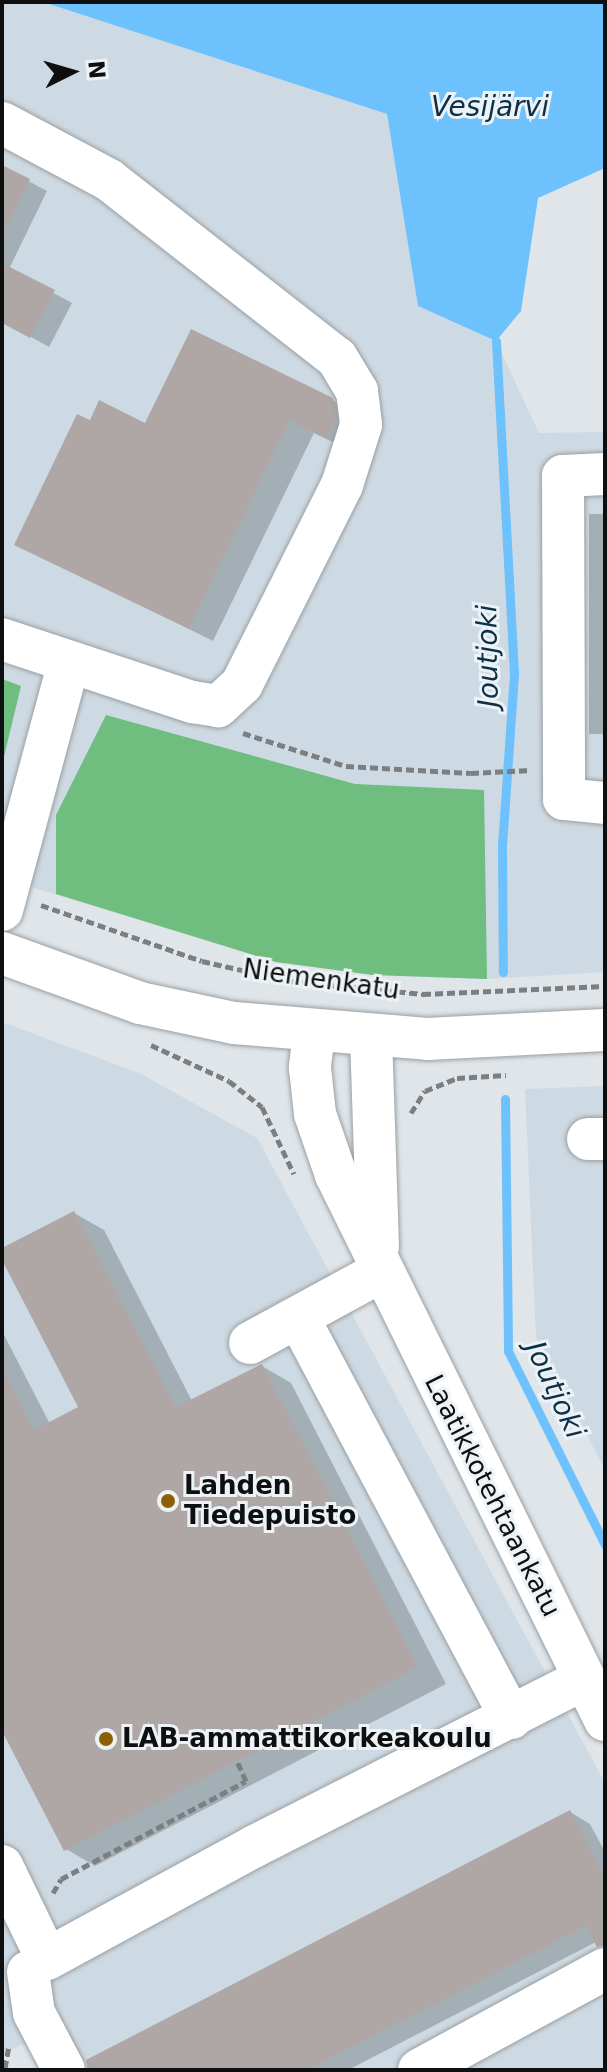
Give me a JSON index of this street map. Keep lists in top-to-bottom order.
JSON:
{
  "streets": {
    "street": ["Niemenkatu", "Laatikkotehtaankatu"]
  },
  "crossings": [
    ["Niemenkatu", "Laatikkotehtaankatu"]
  ],
  "water": ["Vesijärvi", "Joutjoki"],
  "places": ["Lahden Tiedepuisto", "LAB-ammattikorkeakoulu"],
  "north": "right"
}
